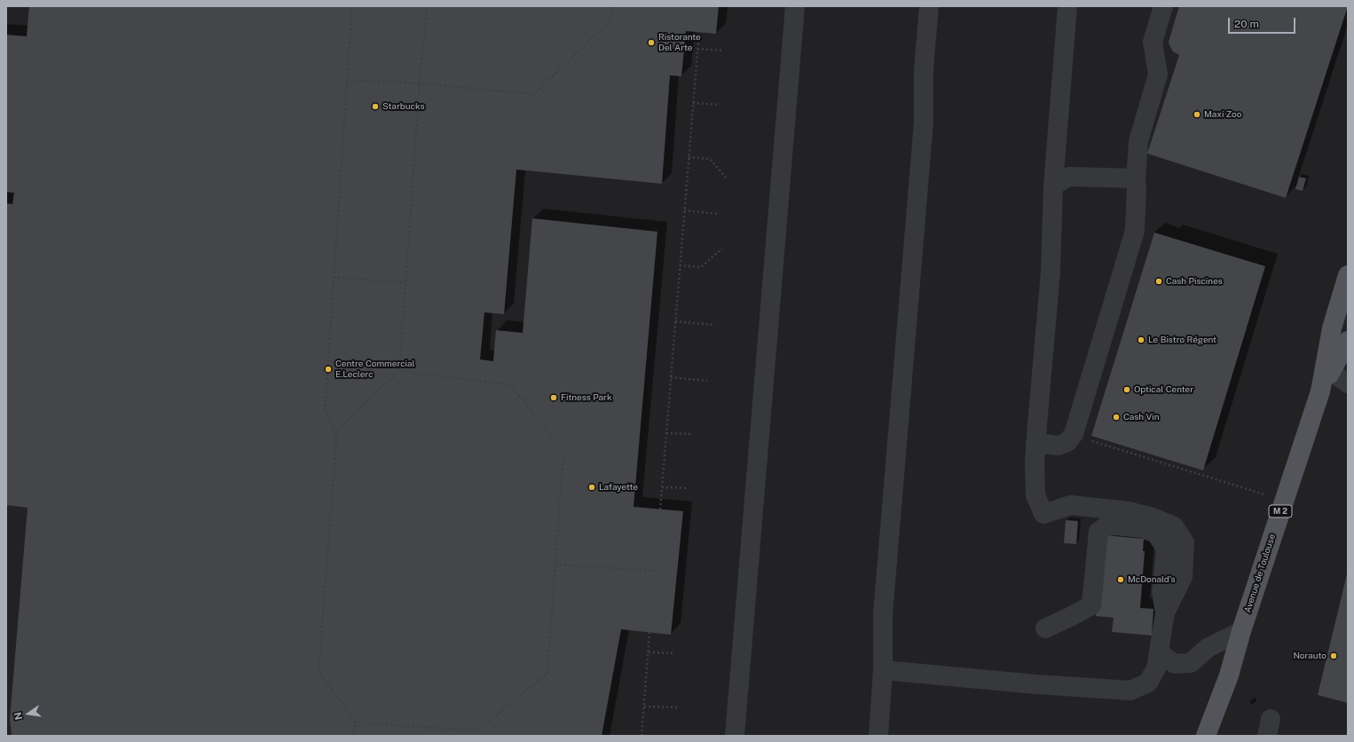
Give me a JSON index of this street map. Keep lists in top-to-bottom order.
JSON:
{
  "streets": {
    "main road": ["M 2", "Avenue de Toulouse"]
  },
  "places": [
    "Ristorante Del Arte",
    "Starbucks",
    "Maxi Zoo",
    "Cash Piscines",
    "Le Bistro Régent",
    "Centre Commercial E.Leclerc",
    "Optical Center",
    "Fitness Park",
    "Cash Vin",
    "Lafayette",
    "McDonald's",
    "Norauto"
  ],
  "scale_bar": "20 m",
  "north": "left"
}
